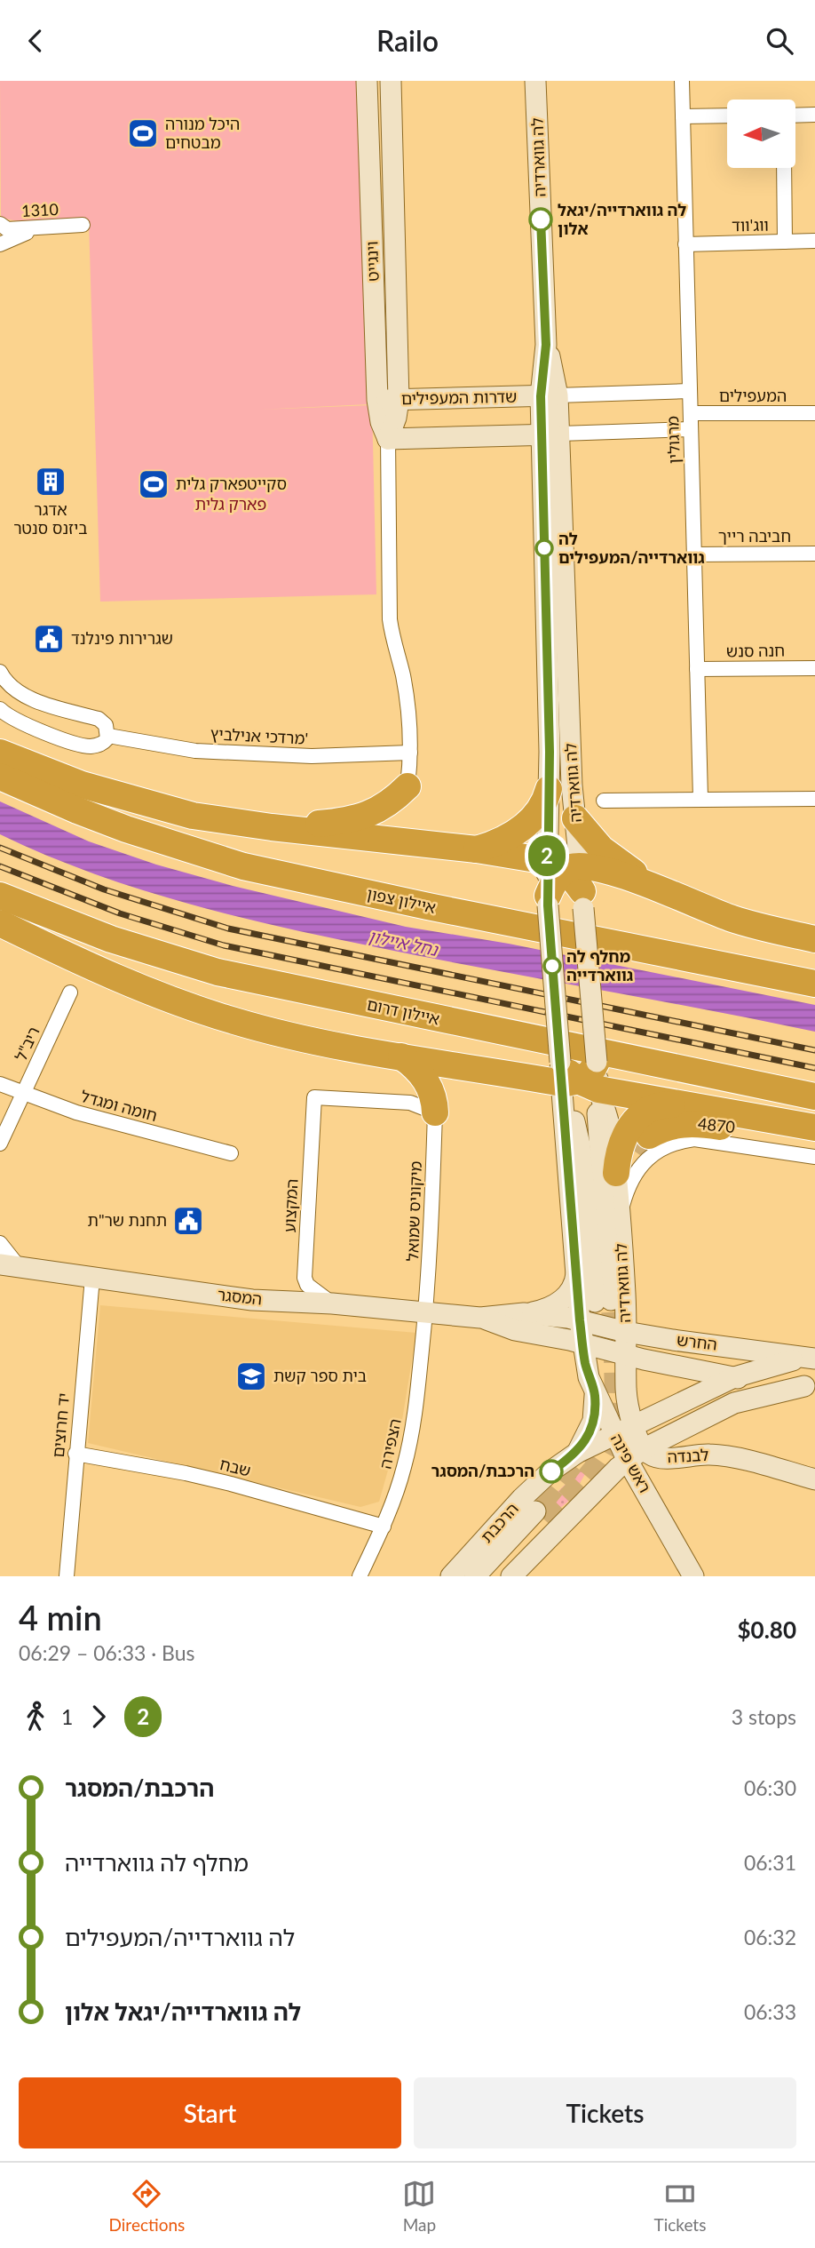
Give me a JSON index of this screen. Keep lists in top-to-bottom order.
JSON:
{
  "streets": {
    "highway": ["איילון צפון", "איילון דרום"],
    "main road": [
      "לה גווארדיה",
      "וינגייט",
      "שדרות המעפילים",
      "המסגר",
      "החרש",
      "לבנדה",
      "ראש פינה",
      "הרכבת"
    ],
    "street": [
      "1310",
      "ווג'ווד",
      "המעפילים",
      "מרגולין",
      "חביבה רייך",
      "חנה סנש",
      "מרדכי אנילביץ'",
      "ריב\"ל",
      "חומה ומגדל",
      "4870",
      "המקצוע",
      "מיקוניס שמואל",
      "יד חרוצים",
      "הצפירה",
      "שבח"
    ]
  },
  "crossings": [
    ["לה גווארדיה", "שדרות המעפילים"],
    ["לה גווארדיה", "4870"],
    ["לה גווארדיה", "המסגר"],
    ["לה גווארדיה", "החרש"],
    ["לה גווארדיה", "ראש פינה"],
    ["ווג'ווד", "מרגולין"],
    ["וינגייט", "שדרות המעפילים"],
    ["וינגייט", "מרדכי אנילביץ'"],
    ["המעפילים", "מרגולין"],
    ["שדרות המעפילים", "מרגולין"],
    ["מרגולין", "חביבה רייך"],
    ["מרגולין", "חנה סנש"],
    ["ריב\"ל", "חומה ומגדל"],
    ["המקצוע", "מיקוניס שמואל"],
    ["המקצוע", "המסגר"],
    ["מיקוניס שמואל", "המסגר"],
    ["מיקוניס שמואל", "הצפירה"],
    ["המסגר", "החרש"],
    ["המסגר", "יד חרוצים"],
    ["המסגר", "הצפירה"],
    ["המסגר", "ראש פינה"],
    ["החרש", "ראש פינה"],
    ["החרש", "הרכבת"],
    ["יד חרוצים", "שבח"],
    ["הצפירה", "שבח"],
    ["לבנדה", "ראש פינה"],
    ["ראש פינה", "הרכבת"]
  ],
  "water": ["נחל איילון"],
  "parks": ["פארק גלית"],
  "places": {
    "sports": ["היכל מנורה מבטחים", "סקייטפארק גלית"],
    "other": [
      "לה גווארדייה/יגאל אלון",
      "לה גווארדייה/המעפילים",
      "מחלף לה גווארדייה",
      "הרכבת/המסגר"
    ],
    "building": ["אדגר ביזנס סנטר"],
    "public building": ["שגרירות פינלנד", "תחנת שר\"ת"],
    "school or university": ["בית ספר קשת"]
  },
  "lines": ["bus line 2"],
  "north": "left",
  "page": {
    "header": "Railo",
    "on_map": "2",
    "heading": ["4 min", "06:29 – 06:33 · Bus", "$0.80"],
    "legs": ["1", "2", "3 stops"],
    "list": [
      {
        "name": "הרכבת/המסגר",
        "value": "06:30"
      },
      {
        "name": "מחלף לה גווארדייה",
        "value": "06:31"
      },
      {
        "name": "לה גווארדייה/המעפילים",
        "value": "06:32"
      },
      {
        "name": "לה גווארדייה/יגאל אלון",
        "value": "06:33"
      }
    ],
    "buttons": ["Start", "Tickets"],
    "tabs": ["Directions", "Map", "Tickets"]
  }
}
